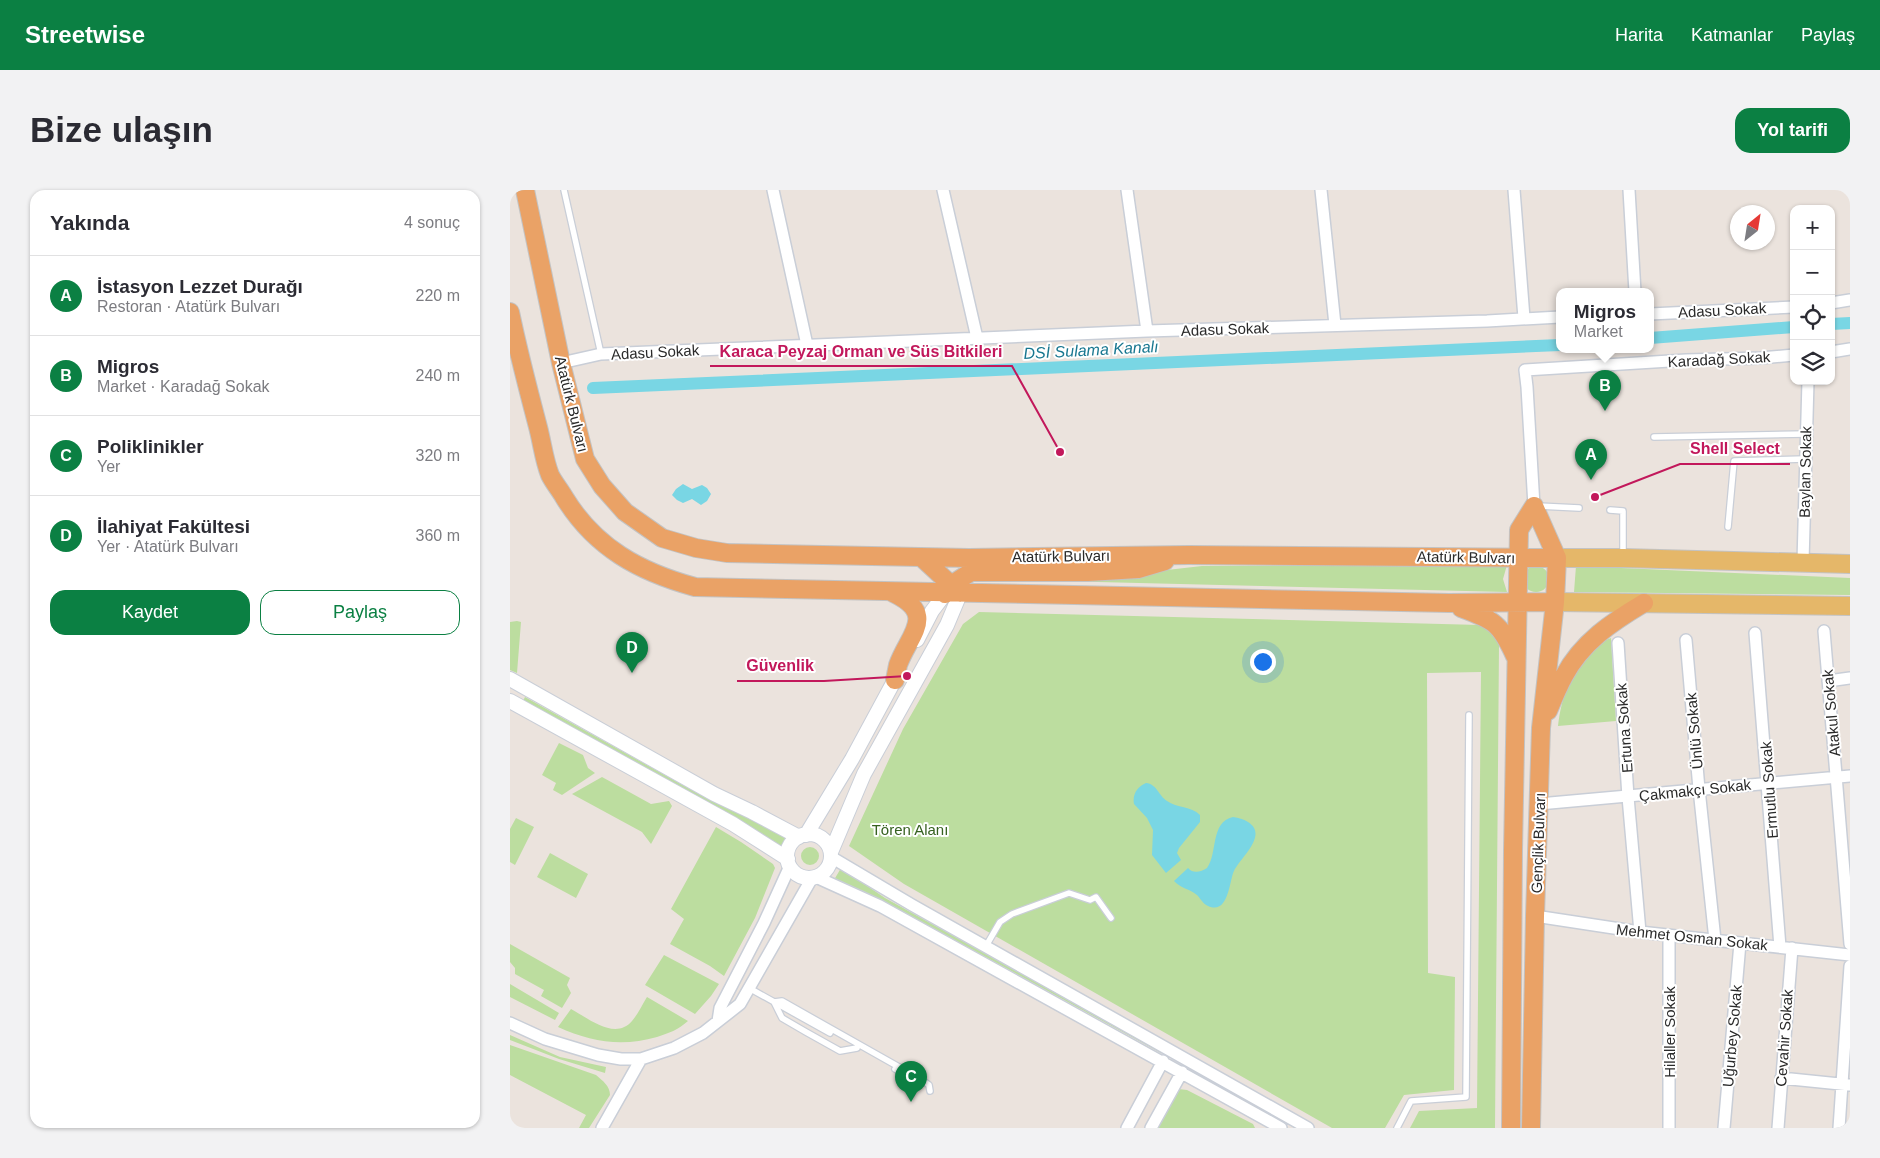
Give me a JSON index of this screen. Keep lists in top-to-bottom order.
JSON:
{
  "streets": {
    "highway": ["Atatürk Bulvarı", "Gençlik Bulvarı"],
    "street": [
      "Adasu Sokak",
      "Karadağ Sokak",
      "Baylan Sokak",
      "Atakul Sokak",
      "Ertuna Sokak",
      "Ünlü Sokak",
      "Çakmakçı Sokak",
      "Ermutlu Sokak",
      "Mehmet Osman Sokak",
      "Hilaller Sokak",
      "Uğurbey Sokak",
      "Cevahir Sokak"
    ]
  },
  "crossings": [
    ["Adasu Sokak", "Atatürk Bulvarı"],
    ["Karadağ Sokak", "Gençlik Bulvarı"],
    ["Atatürk Bulvarı", "Baylan Sokak"],
    ["Atatürk Bulvarı", "Gençlik Bulvarı"],
    ["Atakul Sokak", "Çakmakçı Sokak"],
    ["Ertuna Sokak", "Çakmakçı Sokak"],
    ["Ertuna Sokak", "Mehmet Osman Sokak"],
    ["Ünlü Sokak", "Çakmakçı Sokak"],
    ["Ünlü Sokak", "Mehmet Osman Sokak"],
    ["Çakmakçı Sokak", "Ermutlu Sokak"],
    ["Çakmakçı Sokak", "Gençlik Bulvarı"],
    ["Ermutlu Sokak", "Mehmet Osman Sokak"],
    ["Ermutlu Sokak", "Cevahir Sokak"],
    ["Gençlik Bulvarı", "Mehmet Osman Sokak"],
    ["Mehmet Osman Sokak", "Hilaller Sokak"],
    ["Mehmet Osman Sokak", "Uğurbey Sokak"],
    ["Mehmet Osman Sokak", "Cevahir Sokak"]
  ],
  "water": ["DSİ Sulama Kanalı"],
  "parks": ["Tören Alanı"],
  "places": ["Karaca Peyzaj Orman ve Süs Bitkileri", "Shell Select", "Güvenlik"],
  "north": "top right",
  "page": {
    "header": "Streetwise",
    "nav": ["Harita", "Katmanlar", "Paylaş"],
    "buttons": [
      "Yol tarifi",
      ["Kaydet", "Paylaş"]
    ],
    "title": "Bize ulaşın",
    "heading": ["Yakında", "4 sonuç"],
    "map_buttons": ["+", "−"],
    "list": [
      {
        "mark": "A",
        "name": "İstasyon Lezzet Durağı",
        "note": "Restoran · Atatürk Bulvarı",
        "value": "220 m"
      },
      {
        "mark": "B",
        "name": "Migros",
        "note": "Market · Karadağ Sokak",
        "value": "240 m"
      },
      {
        "mark": "C",
        "name": "Poliklinikler",
        "note": "Yer",
        "value": "320 m"
      },
      {
        "mark": "D",
        "name": "İlahiyat Fakültesi",
        "note": "Yer · Atatürk Bulvarı",
        "value": "360 m"
      }
    ],
    "popup": ["Migros", "Market"],
    "pins": [
      "B",
      "A",
      "D",
      "C"
    ]
  }
}
